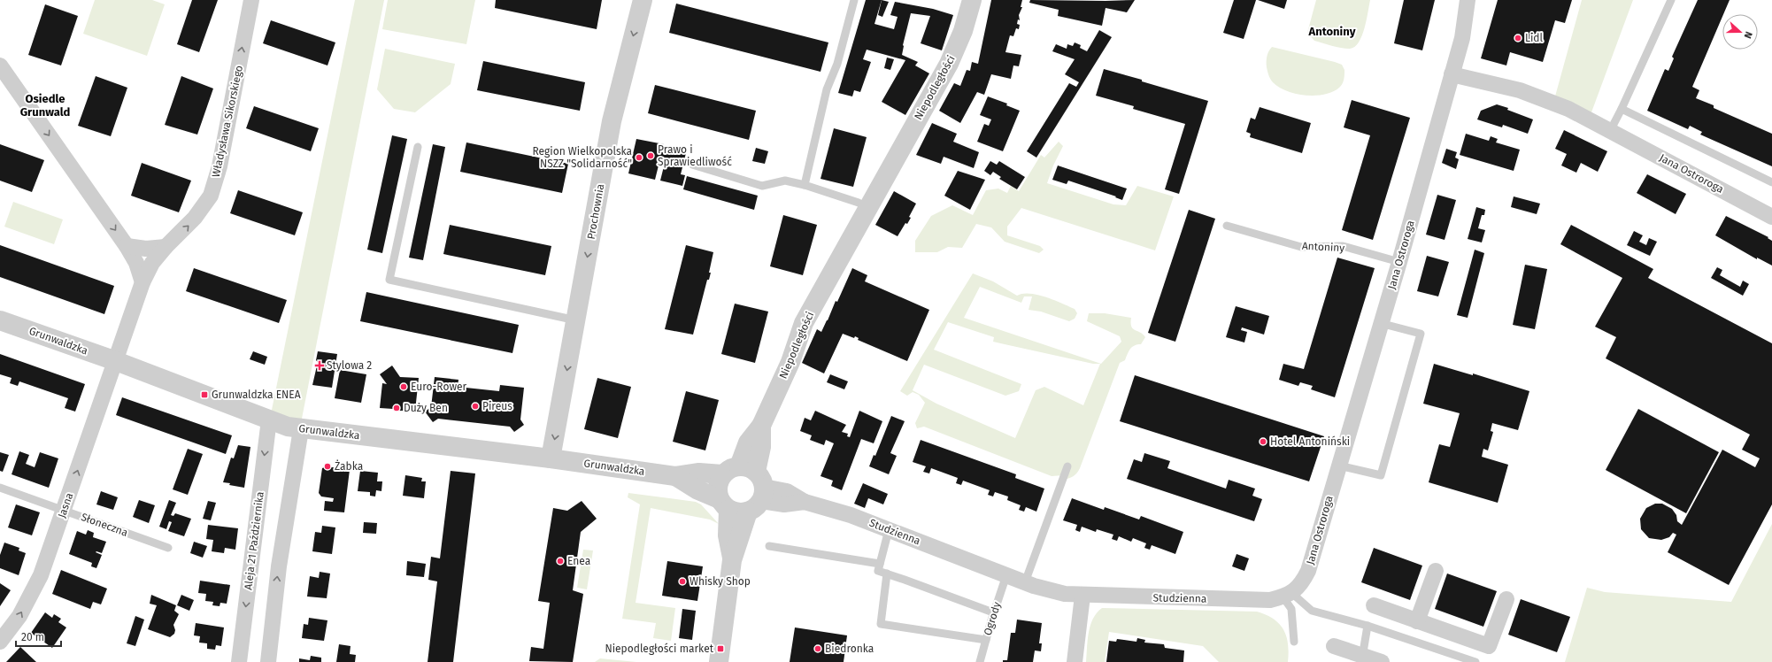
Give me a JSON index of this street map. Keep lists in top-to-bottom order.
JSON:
{
  "streets": {
    "street": [
      "Niepodległości",
      "Władysława Sikorskiego",
      "Jana Ostroroga",
      "Prochownia",
      "Grunwaldzka",
      "Jasna",
      "Studzienna",
      "Aleja 21 Października"
    ],
    "lane": ["Antoniny", "Słoneczna", "Ogrody"]
  },
  "crossings": [
    ["Niepodległości", "Grunwaldzka"],
    ["Niepodległości", "Studzienna"],
    ["Władysława Sikorskiego", "Jasna"],
    ["Jana Ostroroga", "Antoniny"],
    ["Jana Ostroroga", "Studzienna"],
    ["Prochownia", "Grunwaldzka"],
    ["Grunwaldzka", "Jasna"],
    ["Grunwaldzka", "Studzienna"],
    ["Grunwaldzka", "Aleja 21 Października"],
    ["Jasna", "Słoneczna"],
    ["Studzienna", "Ogrody"]
  ],
  "one_way": ["Władysława Sikorskiego", "Prochownia", "Jasna"],
  "districts": ["Antoniny", "Osiedle Grunwald"],
  "places": {
    "other": [
      "Lidl",
      "Prawo i Sprawiedliwość",
      "Region Wielkopolska NSZZ \"Solidarność\"",
      "Euro-Rower",
      "Pireus",
      "Duży Ben",
      "Hotel Antoniński",
      "Żabka",
      "Enea",
      "Whisky Shop",
      "Biedronka"
    ],
    "health": ["Stylowa 2"],
    "transit": ["Grunwaldzka ENEA", "Niepodległości market"]
  },
  "scale_bar": "20 m",
  "north": "right"
}
